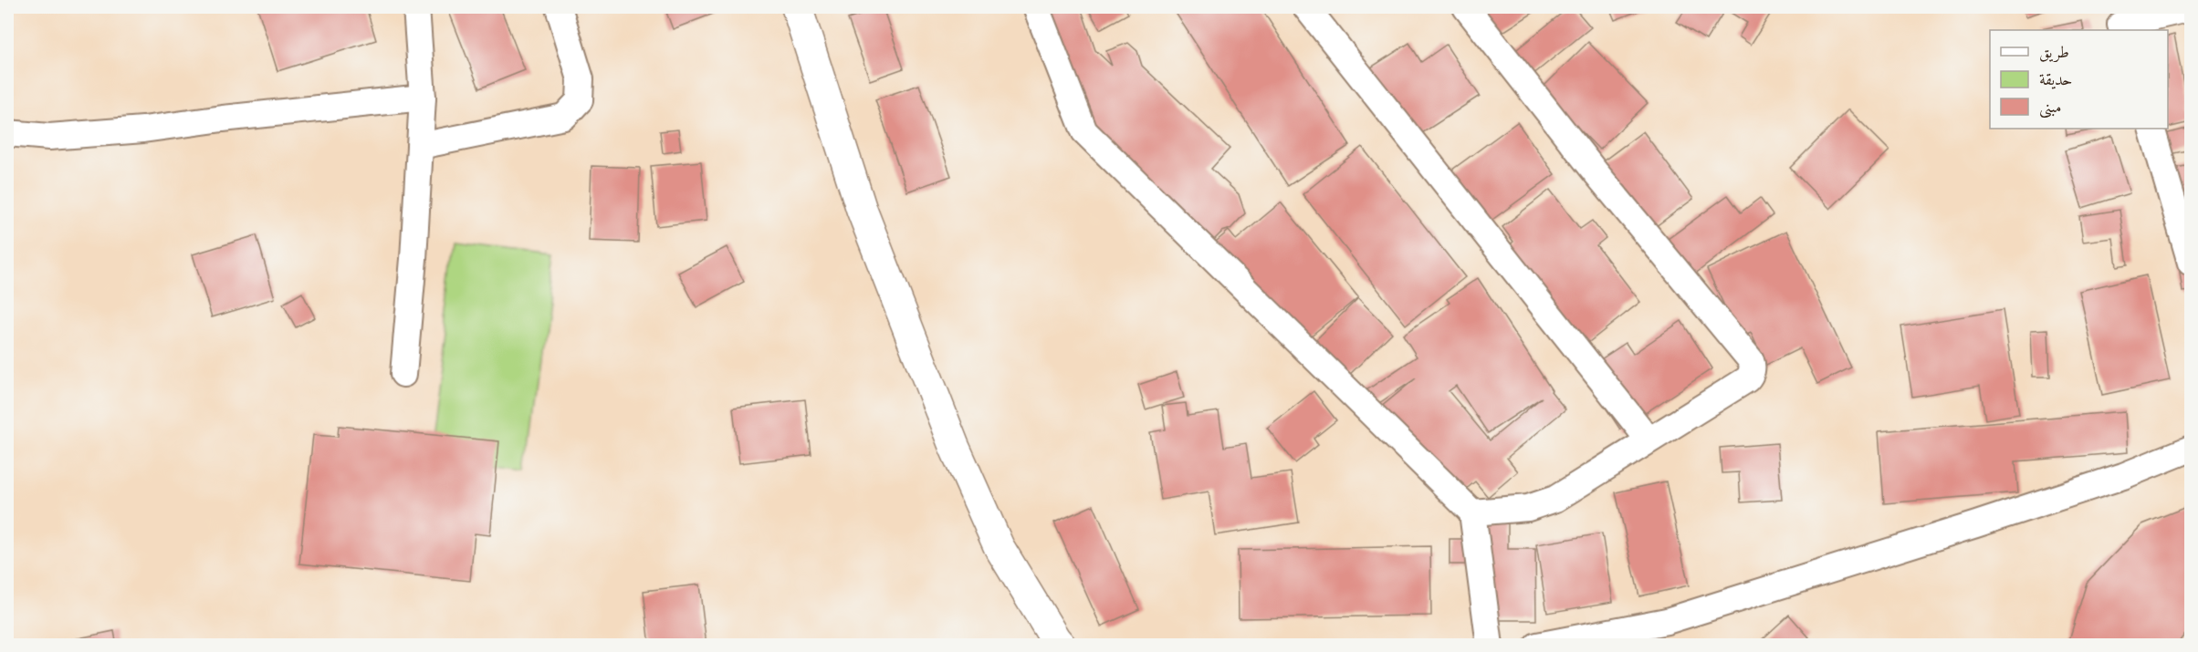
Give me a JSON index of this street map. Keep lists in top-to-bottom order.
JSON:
{
  "legend": ["طريق", "حديقة", "مبنى"]
}
